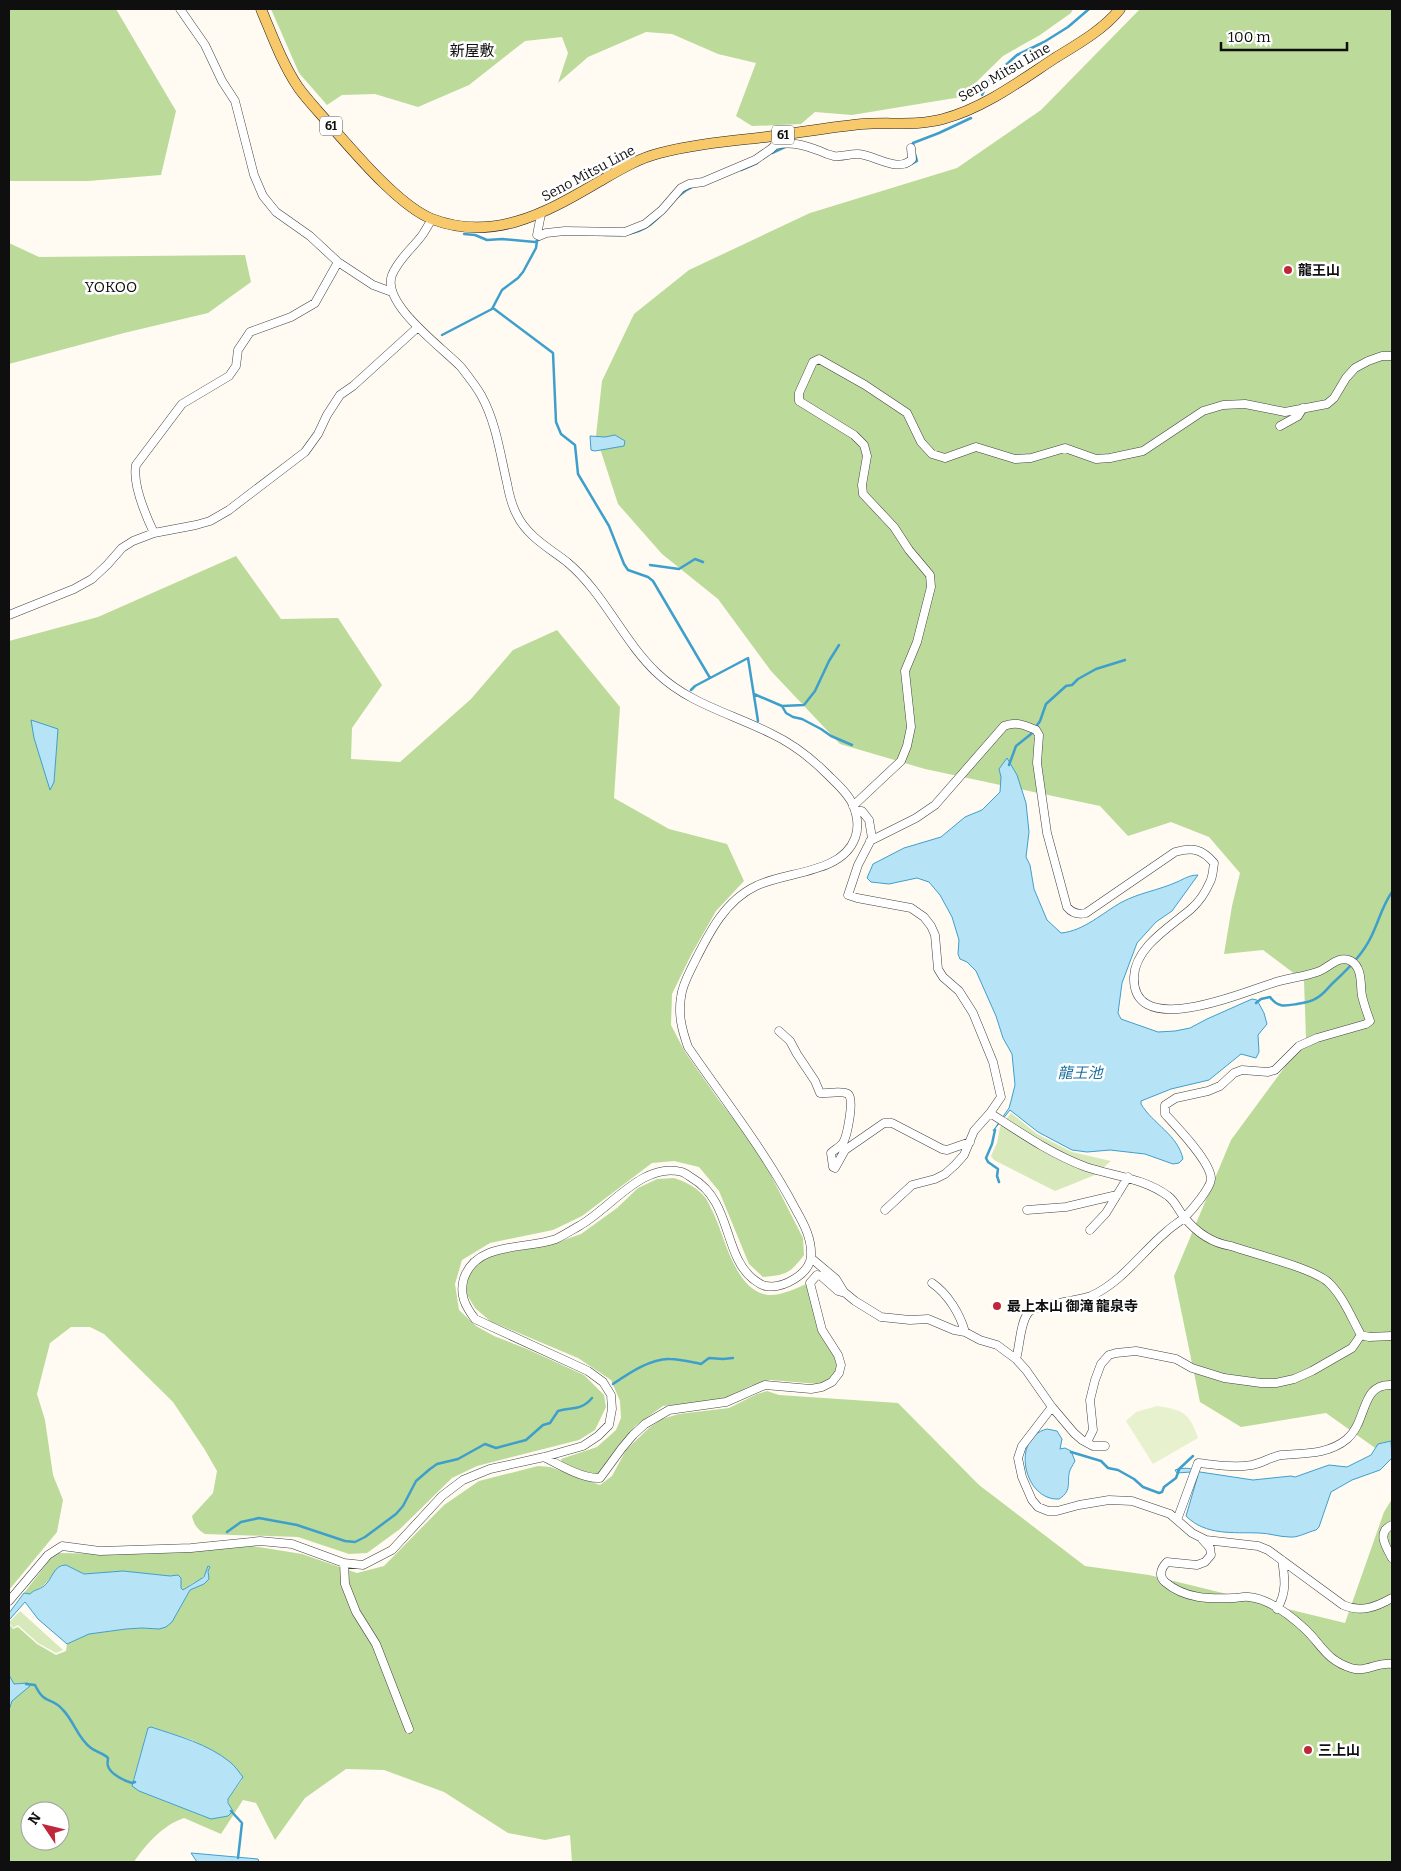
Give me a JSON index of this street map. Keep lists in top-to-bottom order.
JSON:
{
  "streets": {
    "main road": ["Seno Mitsu Line", "61"]
  },
  "districts": ["新屋敷", "YOKOO"],
  "water": ["龍王池"],
  "places": ["龍王山", "最上本山 御滝 龍泉寺", "三上山"],
  "scale_bar": "100 m",
  "north": "top left"
}
